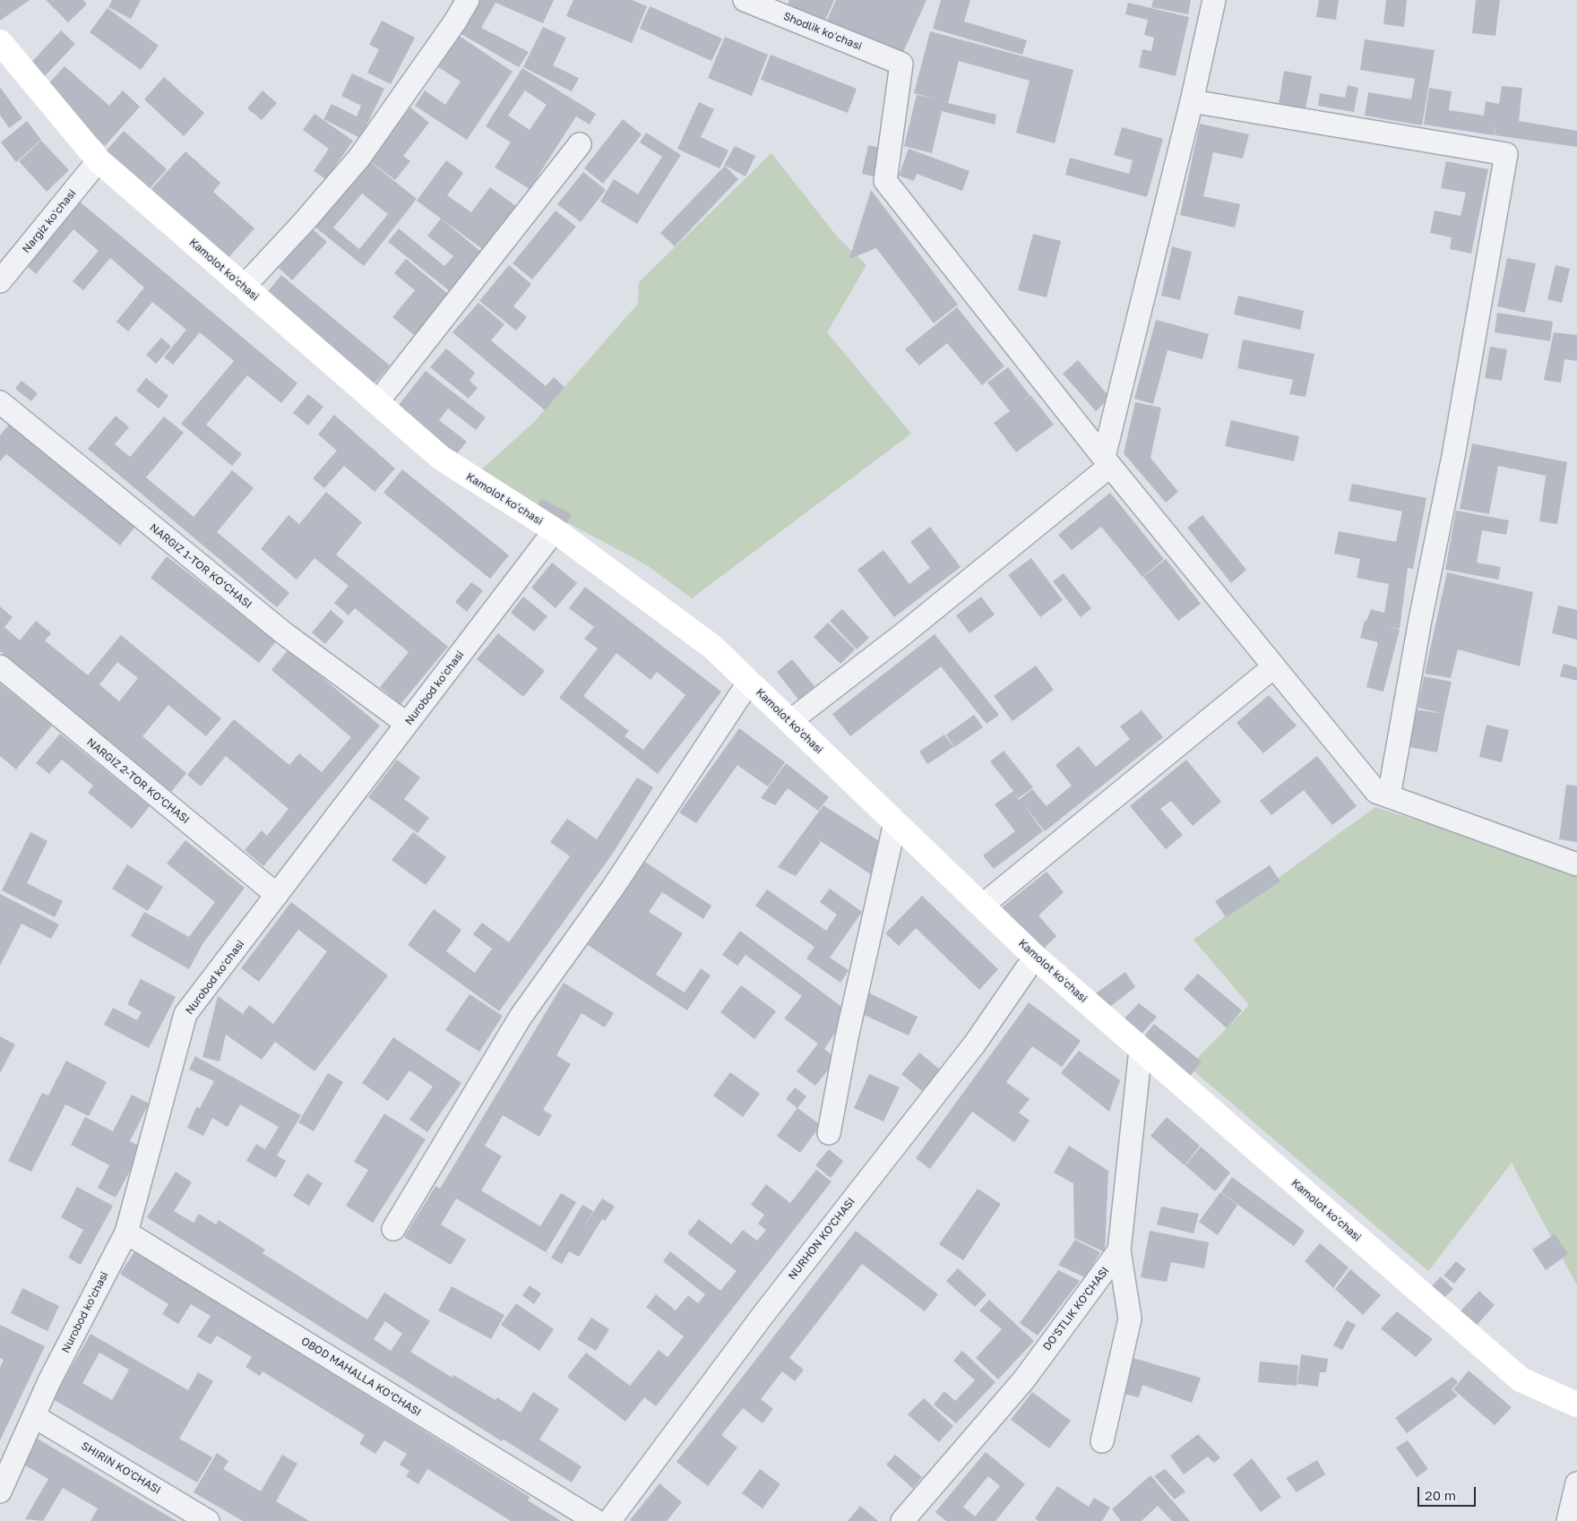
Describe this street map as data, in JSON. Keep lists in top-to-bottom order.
{
  "streets": {
    "street": [
      "Shodlik koʻchasi",
      "Nargiz koʻchasi",
      "Kamolot koʻchasi",
      "NARGIZ 1-TOR KO‘CHASI",
      "Nurobod koʻchasi",
      "NARGIZ 2-TOR KO‘CHASI",
      "NURHON KO'CHASI",
      "DO'STLIK KO'CHASI",
      "OBOD MAHALLA KO‘CHASI",
      "SHIRIN KO'CHASI"
    ]
  },
  "crossings": [
    ["Nargiz koʻchasi", "Kamolot koʻchasi"],
    ["Kamolot koʻchasi", "Nurobod koʻchasi"],
    ["Kamolot koʻchasi", "NURHON KO'CHASI"],
    ["NARGIZ 1-TOR KO‘CHASI", "Nurobod koʻchasi"],
    ["Nurobod koʻchasi", "NARGIZ 2-TOR KO‘CHASI"],
    ["Nurobod koʻchasi", "OBOD MAHALLA KO‘CHASI"],
    ["Nurobod koʻchasi", "SHIRIN KO'CHASI"]
  ],
  "scale_bar": "20 m"
}
